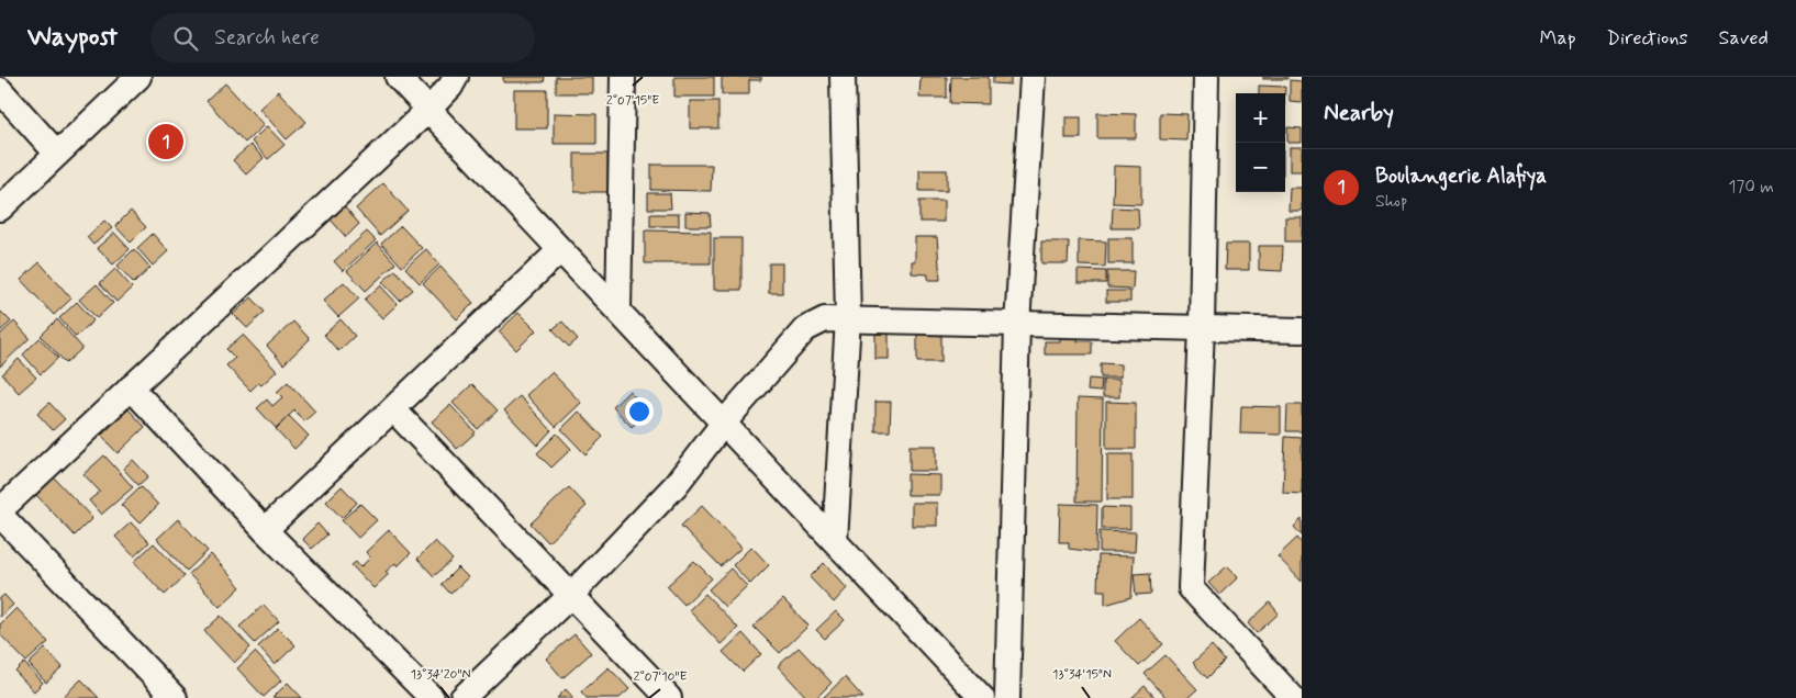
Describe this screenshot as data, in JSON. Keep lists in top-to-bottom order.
{
  "page": {
    "header": "Waypost",
    "search": "Search here",
    "nav": ["Map", "Directions", "Saved"],
    "heading": "Nearby",
    "map_buttons": ["+", "−"],
    "pins": "1",
    "list": [
      {
        "mark": "1",
        "name": "Boulangerie Alafiya",
        "note": "Shop",
        "value": "170 m"
      }
    ]
  },
  "coordinates": [
    "2°07'15\"E",
    "13°34'20\"N",
    "13°34'15\"N",
    "2°07'10\"E"
  ]
}
